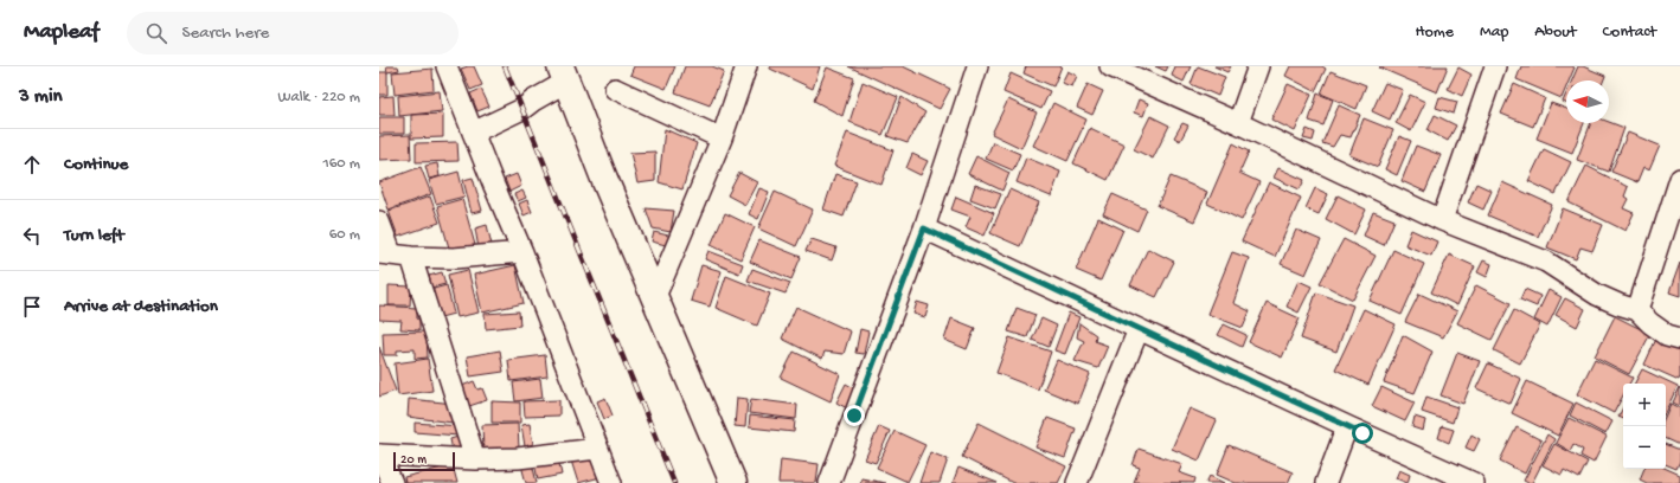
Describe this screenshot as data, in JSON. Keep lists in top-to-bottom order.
{
  "scale_bar": "20 m",
  "north": "left",
  "page": {
    "header": "Mapleaf",
    "search": "Search here",
    "nav": [
      "Home",
      "Map",
      "About",
      "Contact"
    ],
    "heading": ["3 min", "Walk · 220 m"],
    "list": [
      ["Continue", "160 m"],
      ["Turn left", "60 m"],
      "Arrive at destination"
    ],
    "map_buttons": ["+", "−"],
    "scale": "20 m"
  }
}
